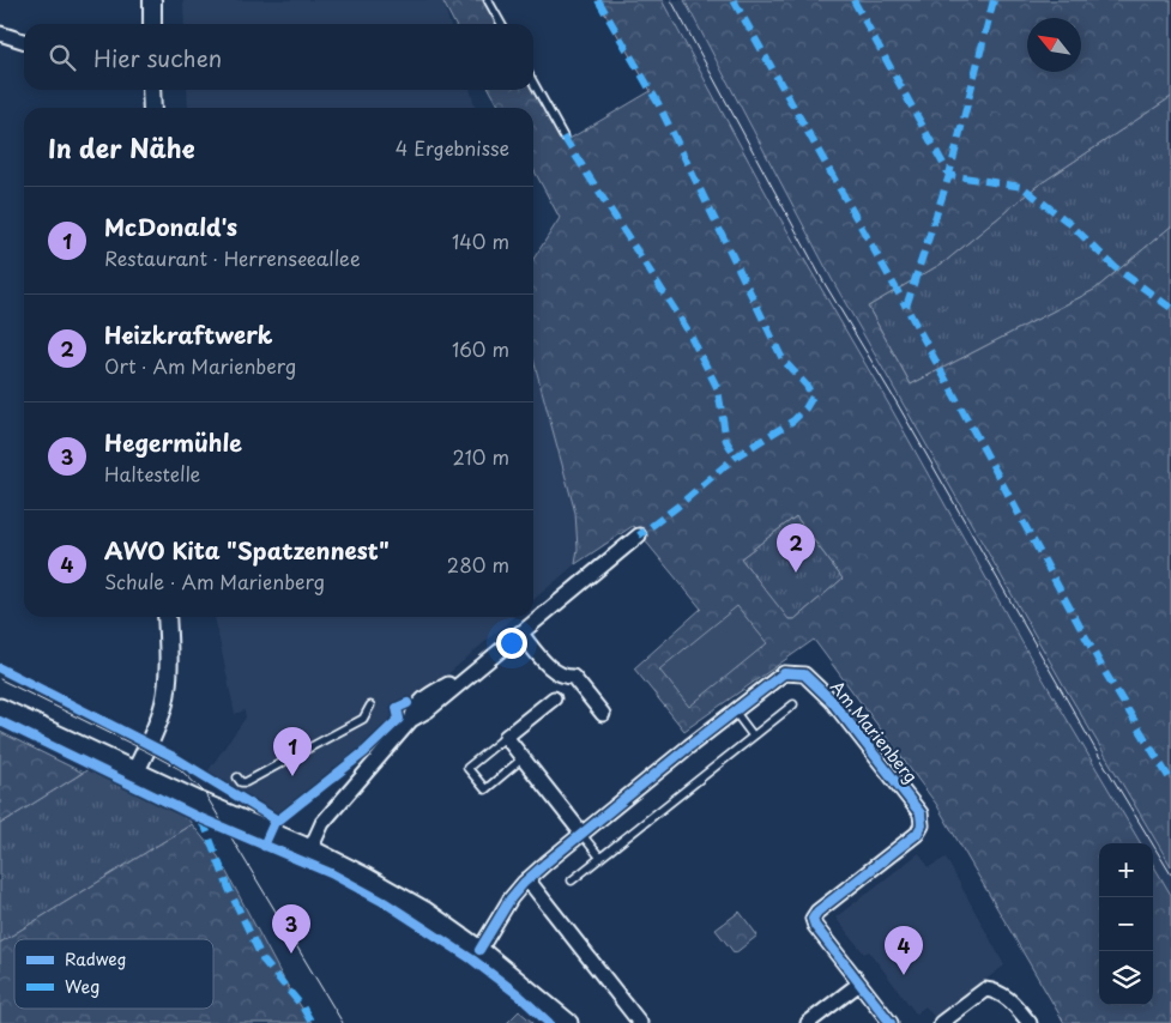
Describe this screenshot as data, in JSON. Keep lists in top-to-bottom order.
{
  "streets": {
    "street": ["Am Marienberg"]
  },
  "legend": ["Radweg", "Weg"],
  "north": "top left",
  "page": {
    "search": "Hier suchen",
    "heading": ["In der Nähe", "4 Ergebnisse"],
    "list": [
      {
        "mark": "1",
        "name": "McDonald's",
        "note": "Restaurant · Herrenseeallee",
        "value": "140 m"
      },
      {
        "mark": "2",
        "name": "Heizkraftwerk",
        "note": "Ort · Am Marienberg",
        "value": "160 m"
      },
      {
        "mark": "3",
        "name": "Hegermühle",
        "note": "Haltestelle",
        "value": "210 m"
      },
      {
        "mark": "4",
        "name": "AWO Kita \"Spatzennest\"",
        "note": "Schule · Am Marienberg",
        "value": "280 m"
      }
    ],
    "pins": [
      "2",
      "1",
      "3",
      "4"
    ],
    "map_buttons": ["+", "−"]
  }
}
